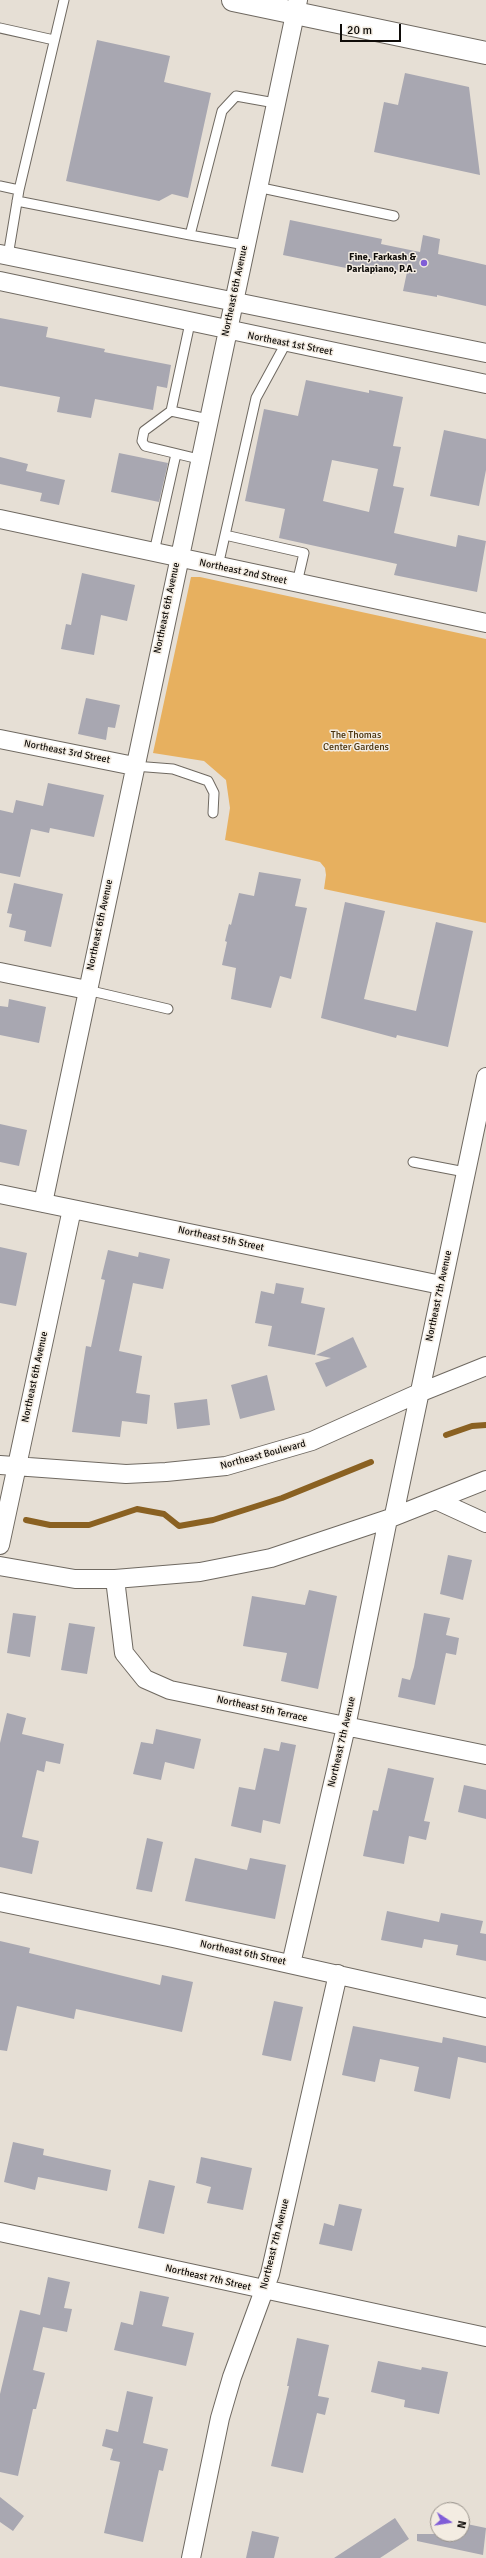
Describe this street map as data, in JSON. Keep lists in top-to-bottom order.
{
  "streets": {
    "street": [
      "Northeast 6th Avenue",
      "Northeast 1st Street",
      "Northeast 2nd Street",
      "Northeast 3rd Street",
      "Northeast 5th Street",
      "Northeast 7th Avenue",
      "Northeast Boulevard",
      "Northeast 5th Terrace",
      "Northeast 6th Street",
      "Northeast 7th Street"
    ]
  },
  "crossings": [
    ["Northeast 6th Avenue", "Northeast 1st Street"],
    ["Northeast 6th Avenue", "Northeast 2nd Street"],
    ["Northeast 6th Avenue", "Northeast 3rd Street"],
    ["Northeast 6th Avenue", "Northeast 5th Street"],
    ["Northeast 6th Avenue", "Northeast Boulevard"],
    ["Northeast 5th Street", "Northeast 7th Avenue"],
    ["Northeast 7th Avenue", "Northeast Boulevard"],
    ["Northeast 7th Avenue", "Northeast 5th Terrace"],
    ["Northeast 7th Avenue", "Northeast 6th Street"],
    ["Northeast 7th Avenue", "Northeast 7th Street"]
  ],
  "parks": ["The Thomas Center Gardens"],
  "places": ["Fine, Farkash & Parlapiano, P.A."],
  "scale_bar": "20 m",
  "north": "right"
}
